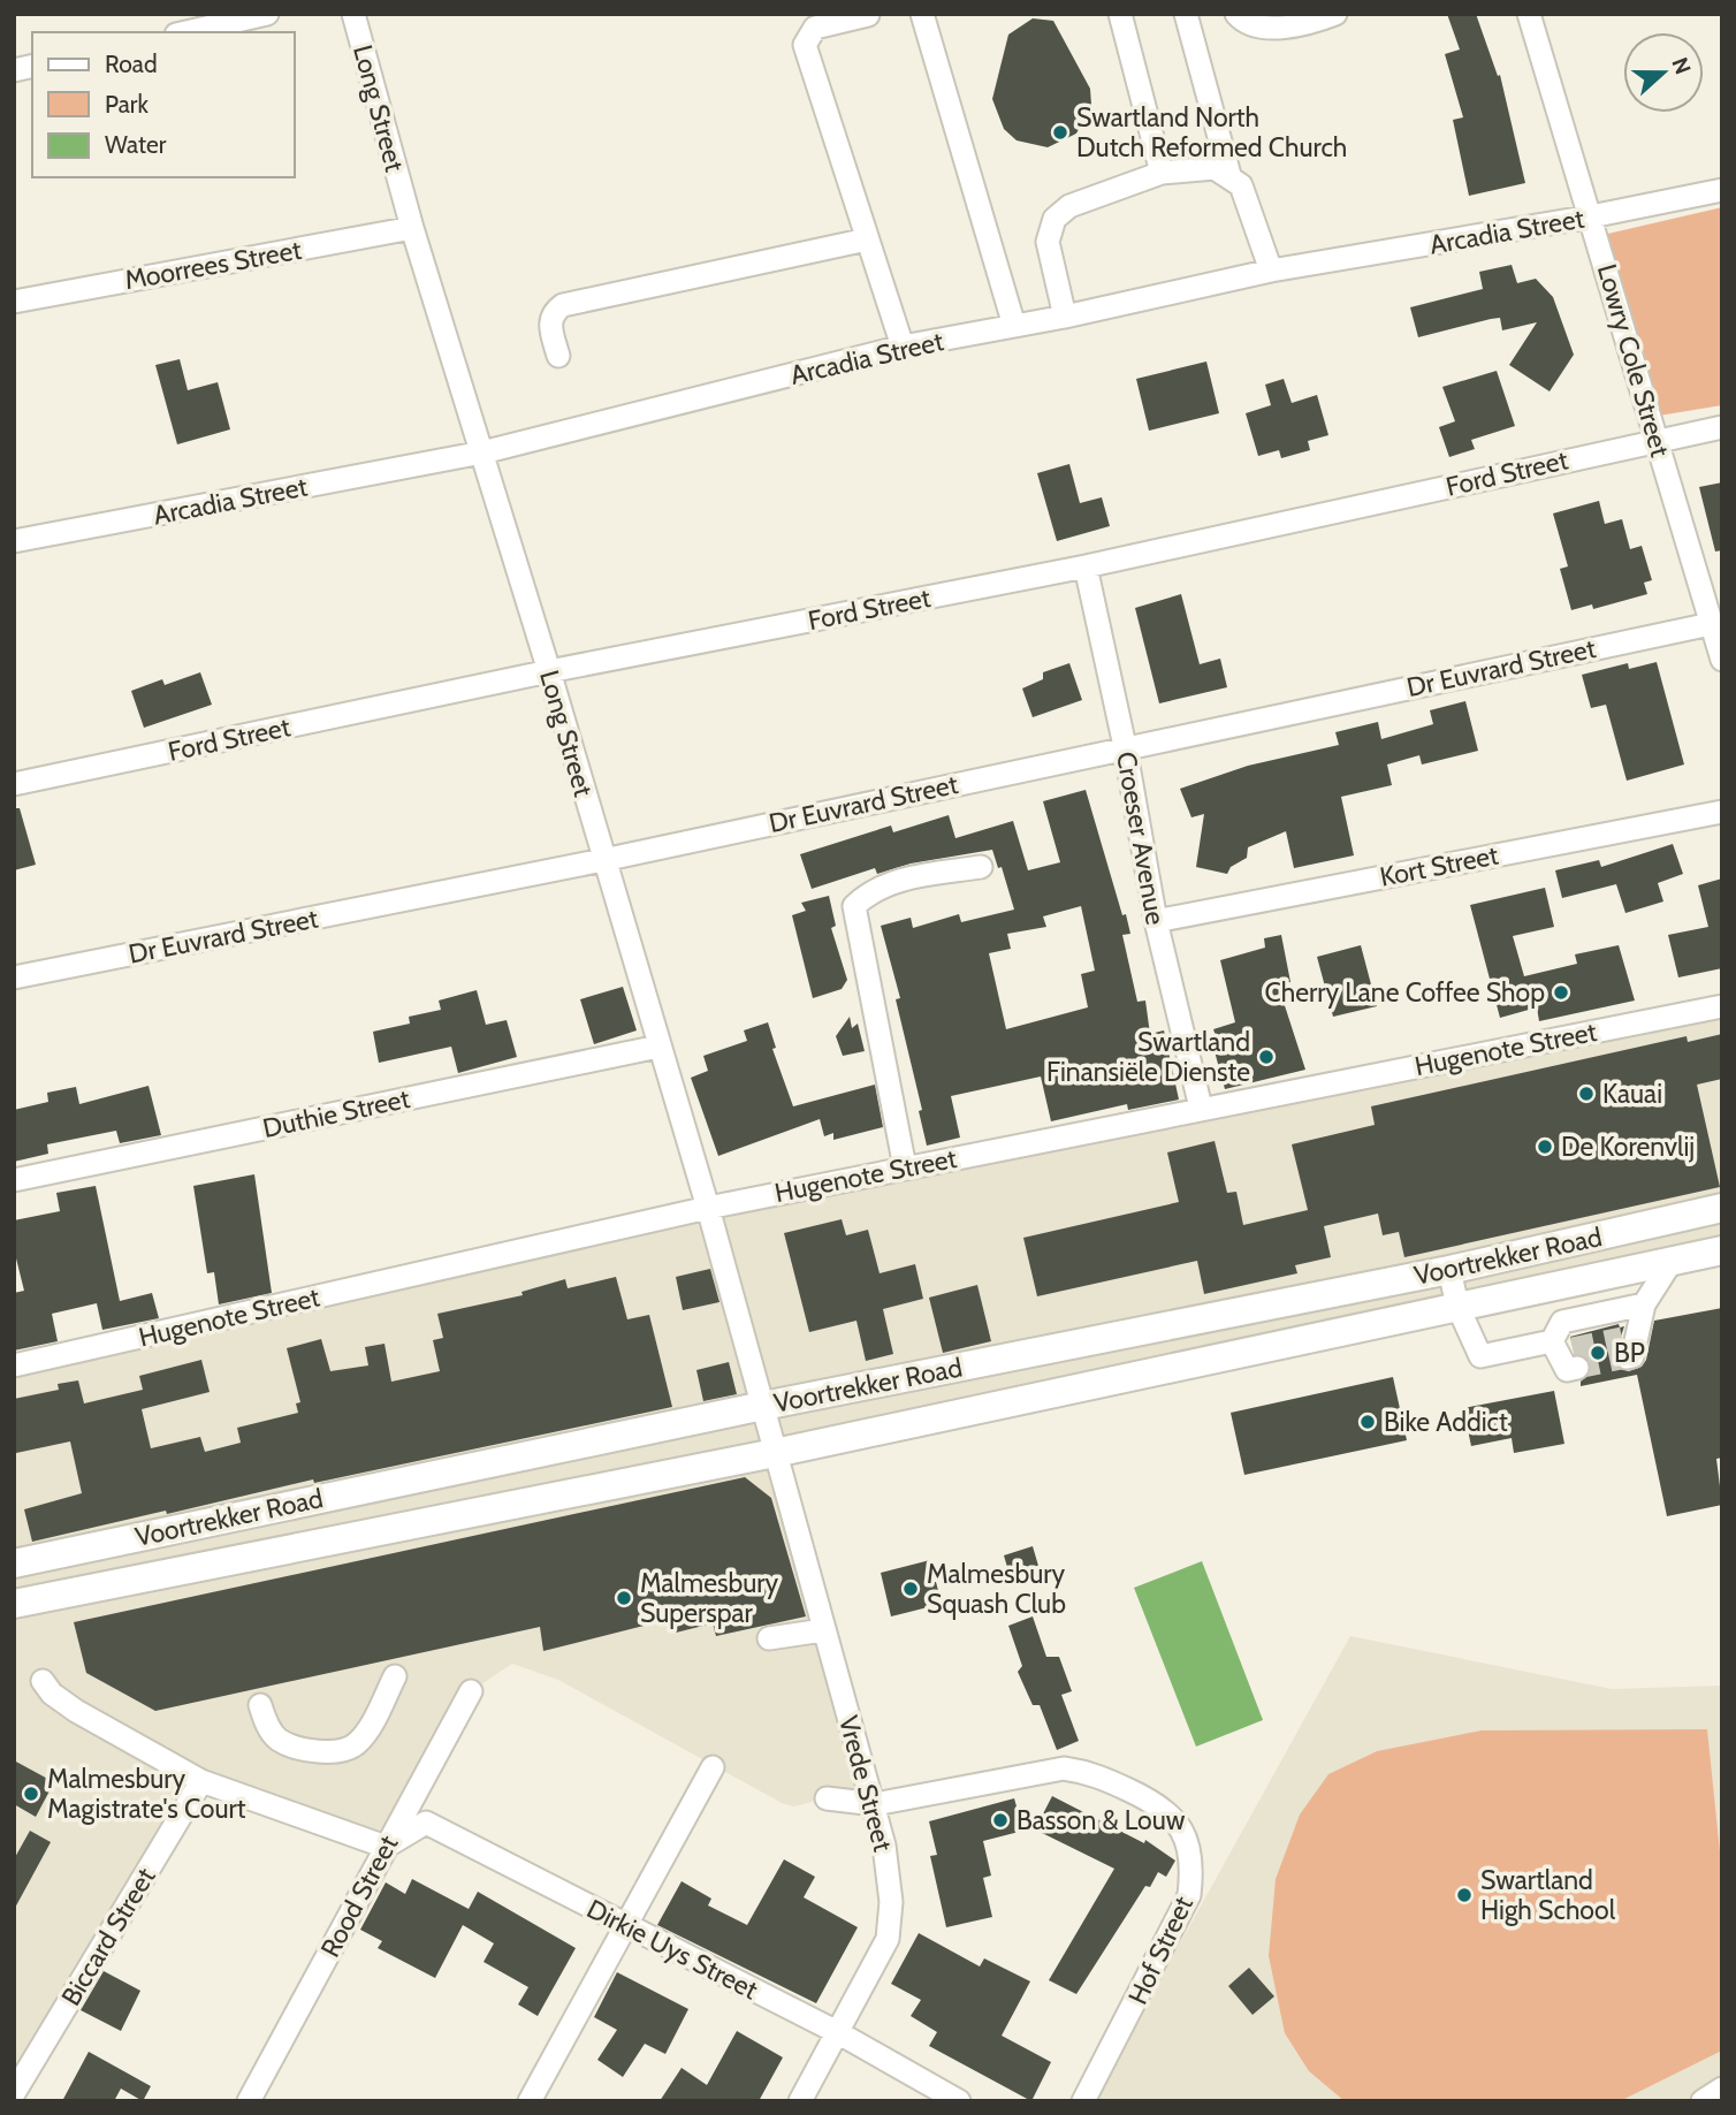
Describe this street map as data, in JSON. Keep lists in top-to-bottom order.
{
  "streets": {
    "main road": ["Voortrekker Road"],
    "street": [
      "Long Street",
      "Arcadia Street",
      "Moorrees Street",
      "Lowry Cole Street",
      "Ford Street",
      "Dr Euvrard Street",
      "Croeser Avenue",
      "Kort Street",
      "Hugenote Street",
      "Duthie Street",
      "Vrede Street",
      "Rood Street",
      "Biccard Street",
      "Dirkie Uys Street",
      "Hof Street"
    ]
  },
  "crossings": [
    ["Long Street", "Arcadia Street"],
    ["Long Street", "Moorrees Street"],
    ["Long Street", "Ford Street"],
    ["Long Street", "Dr Euvrard Street"],
    ["Long Street", "Hugenote Street"],
    ["Long Street", "Duthie Street"],
    ["Long Street", "Voortrekker Road"],
    ["Long Street", "Vrede Street"],
    ["Arcadia Street", "Lowry Cole Street"],
    ["Lowry Cole Street", "Ford Street"],
    ["Lowry Cole Street", "Dr Euvrard Street"],
    ["Ford Street", "Croeser Avenue"],
    ["Dr Euvrard Street", "Croeser Avenue"],
    ["Croeser Avenue", "Kort Street"],
    ["Croeser Avenue", "Hugenote Street"],
    ["Voortrekker Road", "Vrede Street"],
    ["Vrede Street", "Dirkie Uys Street"],
    ["Vrede Street", "Hof Street"],
    ["Rood Street", "Dirkie Uys Street"]
  ],
  "places": [
    "Swartland North Dutch Reformed Church",
    "Cherry Lane Coffee Shop",
    "Swartland Finansiële Dienste",
    "Kauai",
    "De Korenvlij",
    "BP",
    "Bike Addict",
    "Malmesbury Squash Club",
    "Malmesbury Superspar",
    "Malmesbury Magistrate's Court",
    "Basson & Louw",
    "Swartland High School"
  ],
  "legend": ["Road", "Park", "Water"],
  "north": "right"
}
